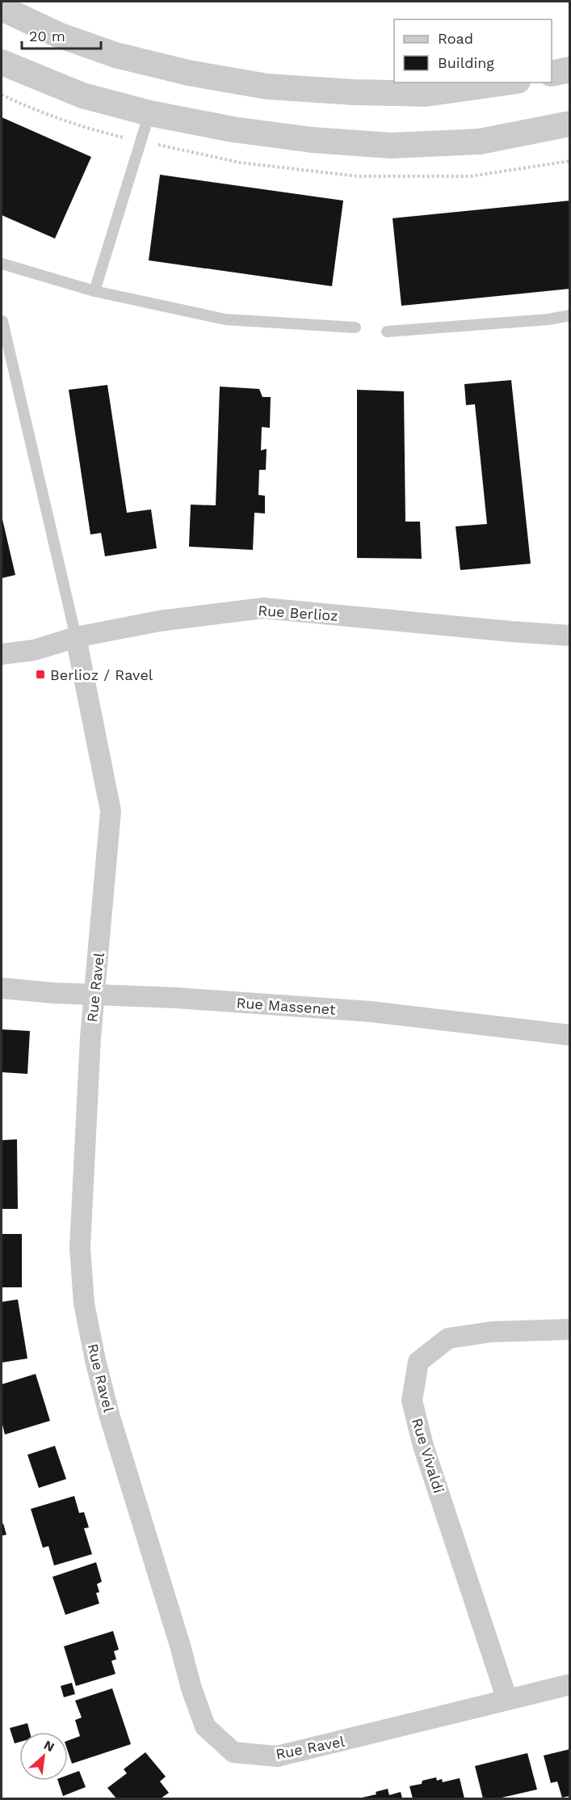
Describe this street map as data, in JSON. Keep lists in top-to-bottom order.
{
  "streets": {
    "street": [
      "Rue Berlioz",
      "Rue Ravel",
      "Rue Massenet",
      "Rue Vivaldi"
    ]
  },
  "crossings": [
    ["Rue Berlioz", "Rue Ravel"],
    ["Rue Ravel", "Rue Massenet"],
    ["Rue Ravel", "Rue Vivaldi"]
  ],
  "places": {
    "transit": ["Berlioz / Ravel"]
  },
  "legend": ["Road", "Building"],
  "scale_bar": "20 m",
  "north": "top right"
}
